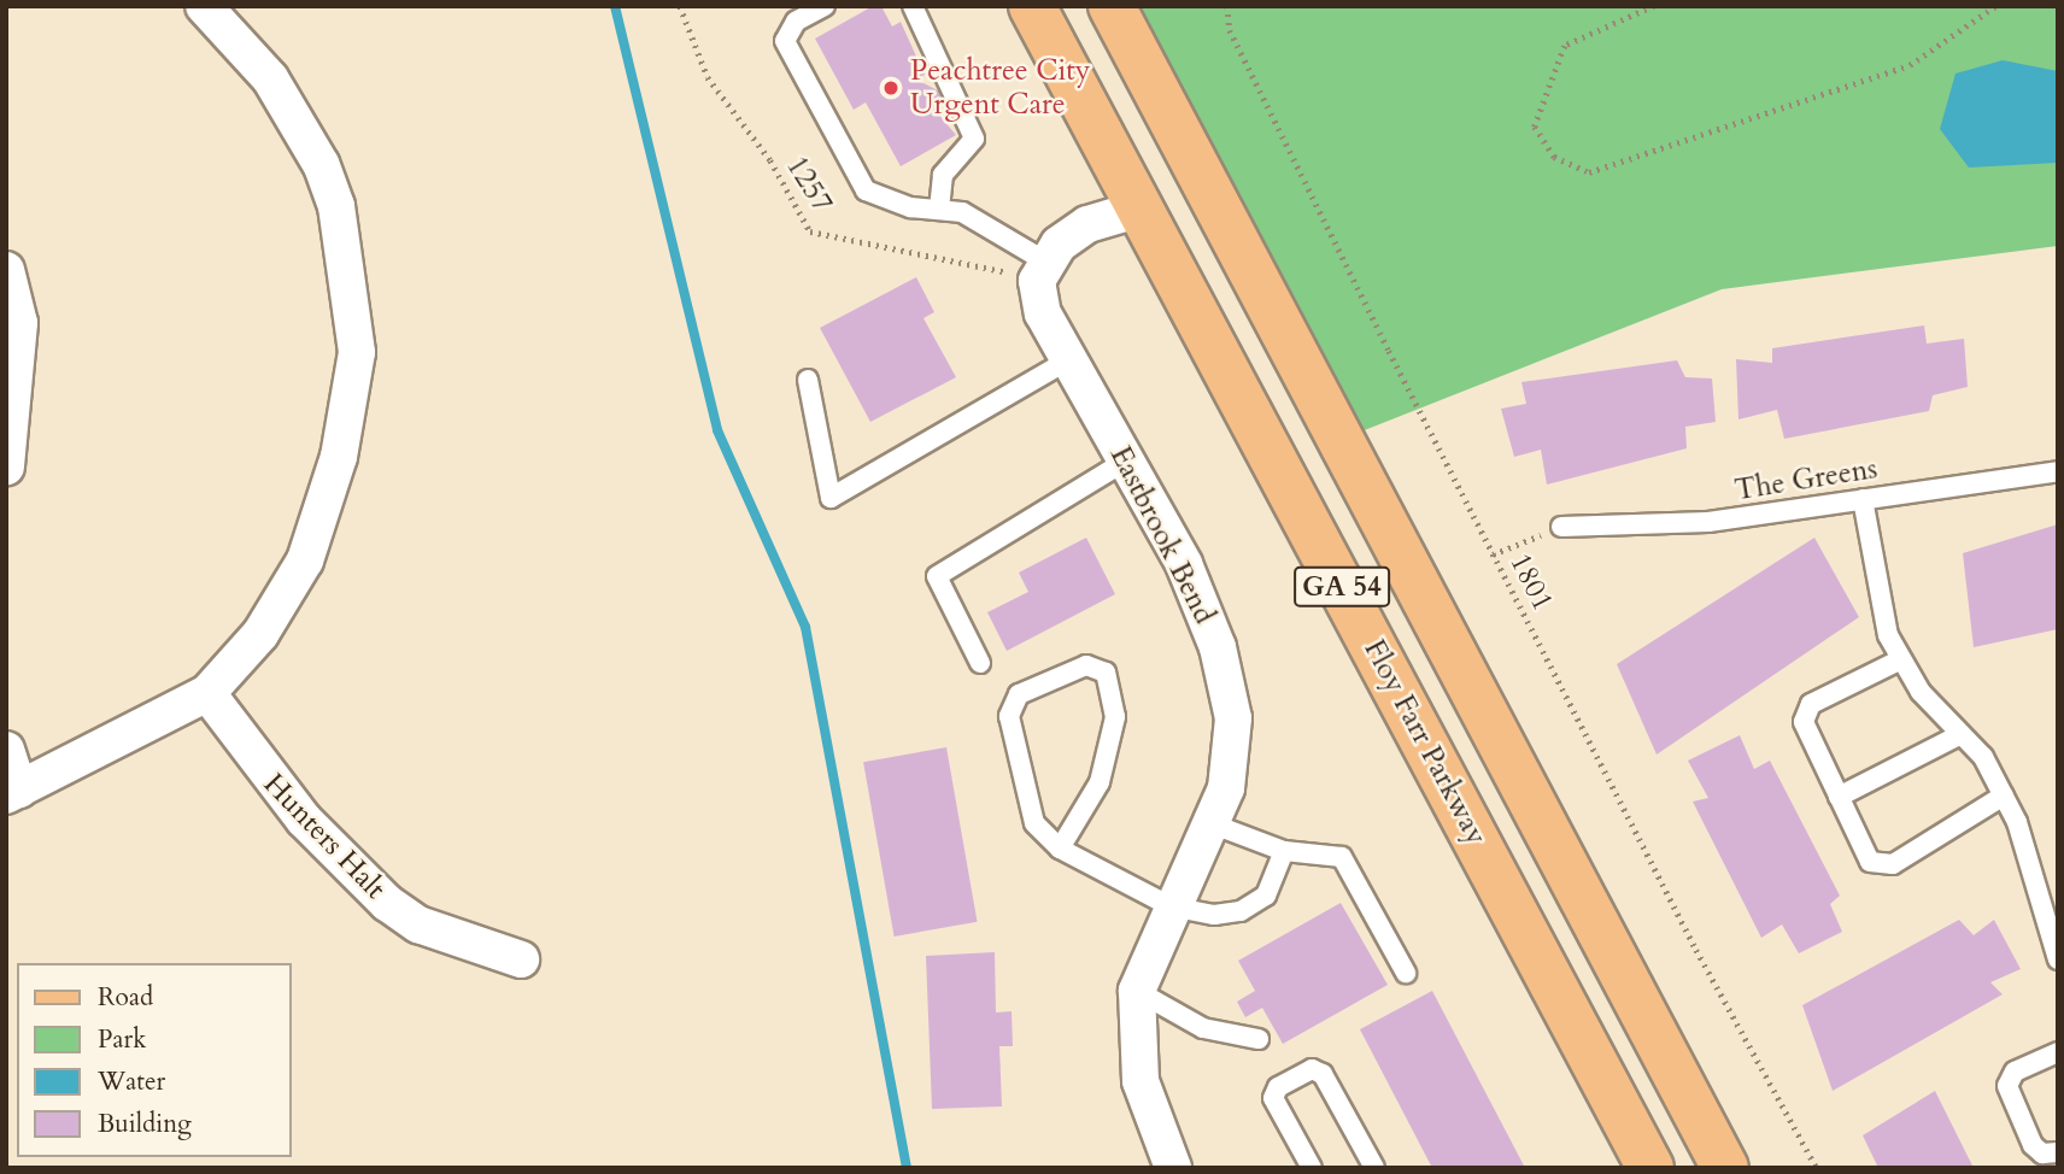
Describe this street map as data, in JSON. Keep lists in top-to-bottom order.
{
  "streets": {
    "main road": ["GA 54", "Floy Farr Parkway"],
    "street": ["Eastbrook Bend", "Hunters Halt"],
    "lane": ["The Greens"],
    "path": ["1257", "1801"]
  },
  "crossings": [
    ["1257", "Eastbrook Bend"]
  ],
  "places": ["Peachtree City Urgent Care"],
  "legend": [
    "Road",
    "Park",
    "Water",
    "Building"
  ]
}
